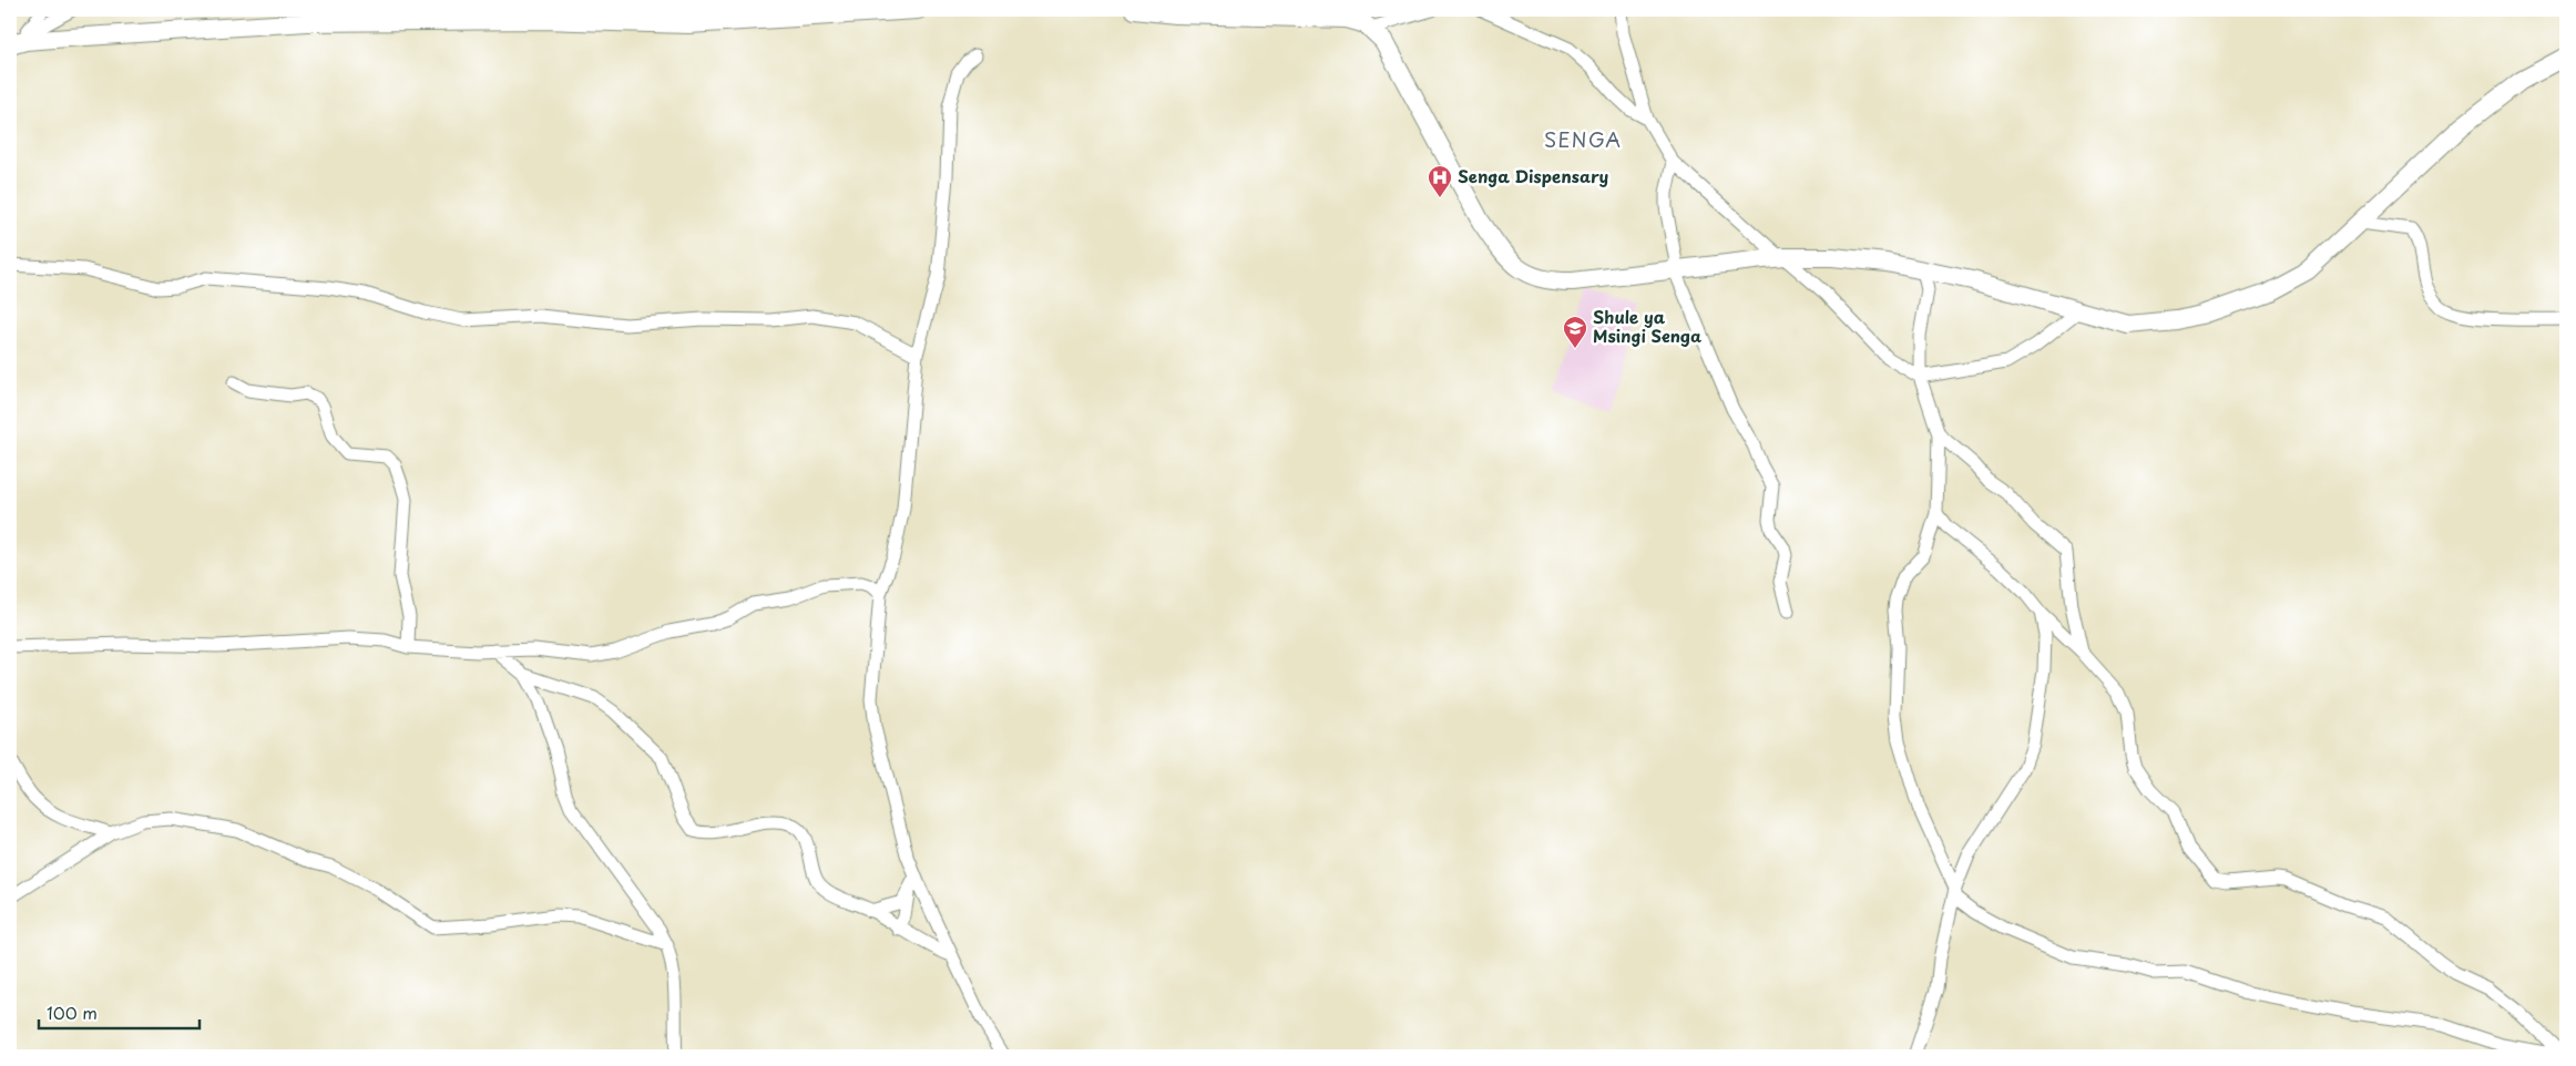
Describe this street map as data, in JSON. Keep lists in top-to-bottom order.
{
  "districts": ["SENGA"],
  "places": {
    "hospital": ["Senga Dispensary"],
    "school or university": ["Shule ya Msingi Senga"]
  },
  "scale_bar": "100 m"
}
